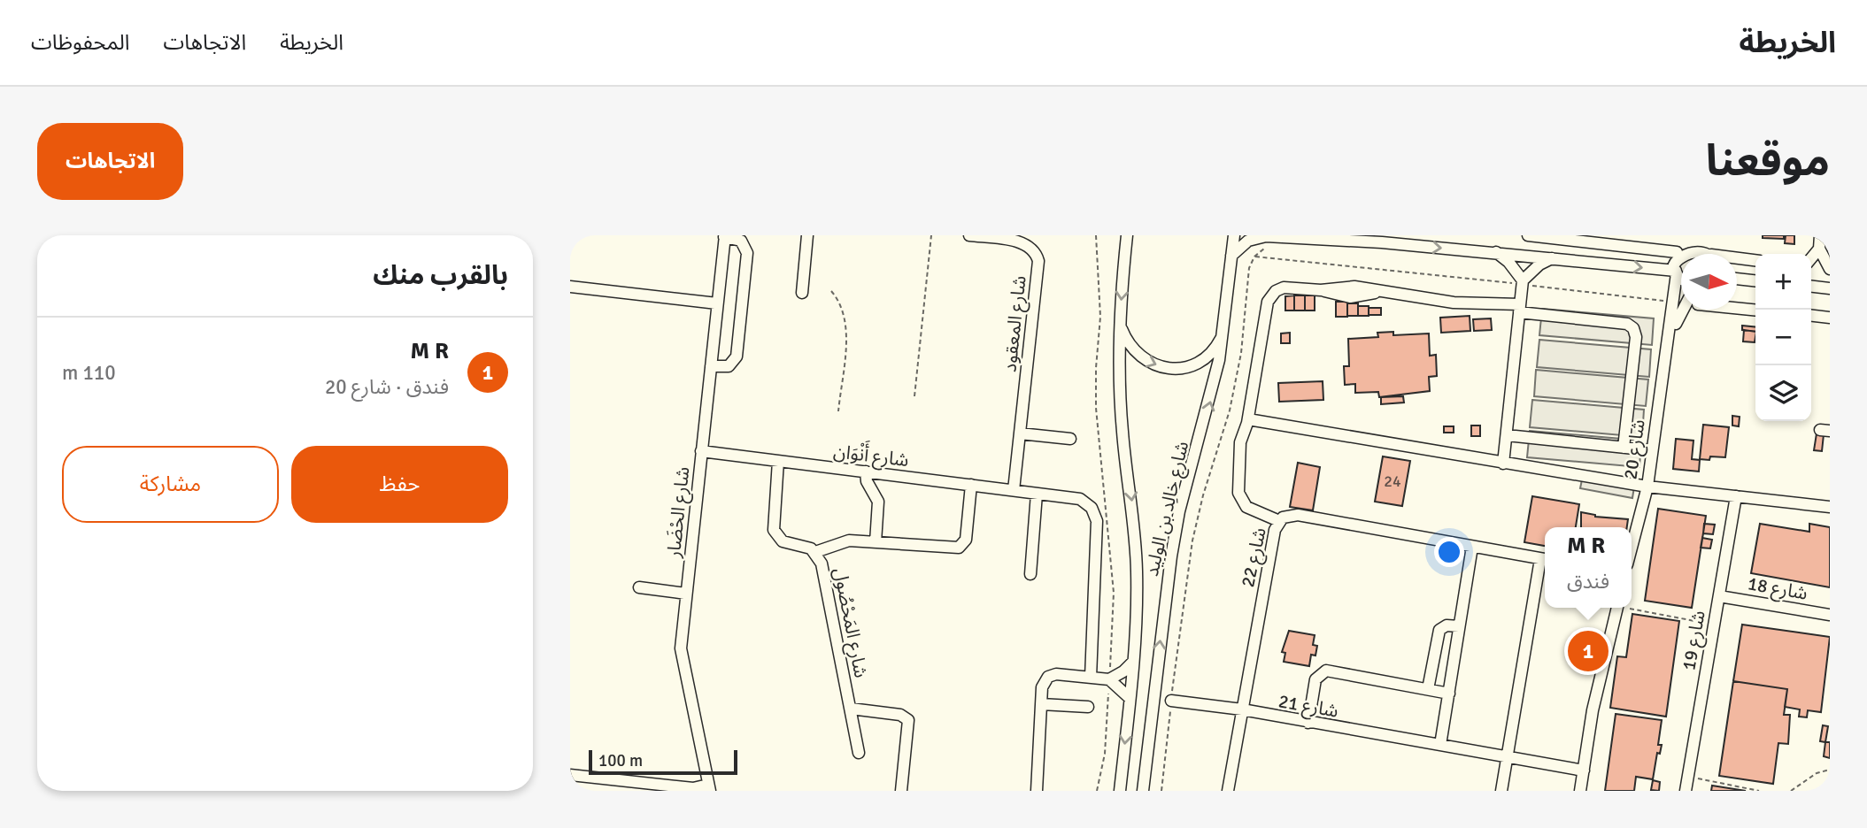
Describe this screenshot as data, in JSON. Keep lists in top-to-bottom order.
{
  "streets": {
    "street": [
      "شارع المعقود",
      "شارع 20",
      "شارع أَنْوَان",
      "شارع خالِد بن الوليد",
      "شارع الحْضَار",
      "شارع 22",
      "شارع 18",
      "شارع المَحْصُول",
      "شارع 19",
      "شارع 21"
    ]
  },
  "crossings": [
    ["شارع المعقود", "شارع أَنْوَان"],
    ["شارع أَنْوَان", "شارع الحْضَار"],
    ["شارع أَنْوَان", "شارع المَحْصُول"],
    ["شارع 22", "شارع 21"],
    ["شارع 18", "شارع 19"]
  ],
  "house_numbers": ["24"],
  "scale_bar": "100 m",
  "north": "right",
  "page": {
    "header": "الخريطة",
    "nav": ["الخريطة", "الاتجاهات", "المحفوظات"],
    "title": "موقعنا",
    "buttons": [
      "الاتجاهات",
      ["حفظ", "مشاركة"]
    ],
    "heading": "بالقرب منك",
    "map_buttons": ["+", "−"],
    "list": [
      {
        "mark": "1",
        "name": "M R",
        "note": "فندق · شارع 20",
        "value": "110 m"
      }
    ],
    "popup": ["M R", "فندق"],
    "pins": "1",
    "scale": "100 m"
  }
}
